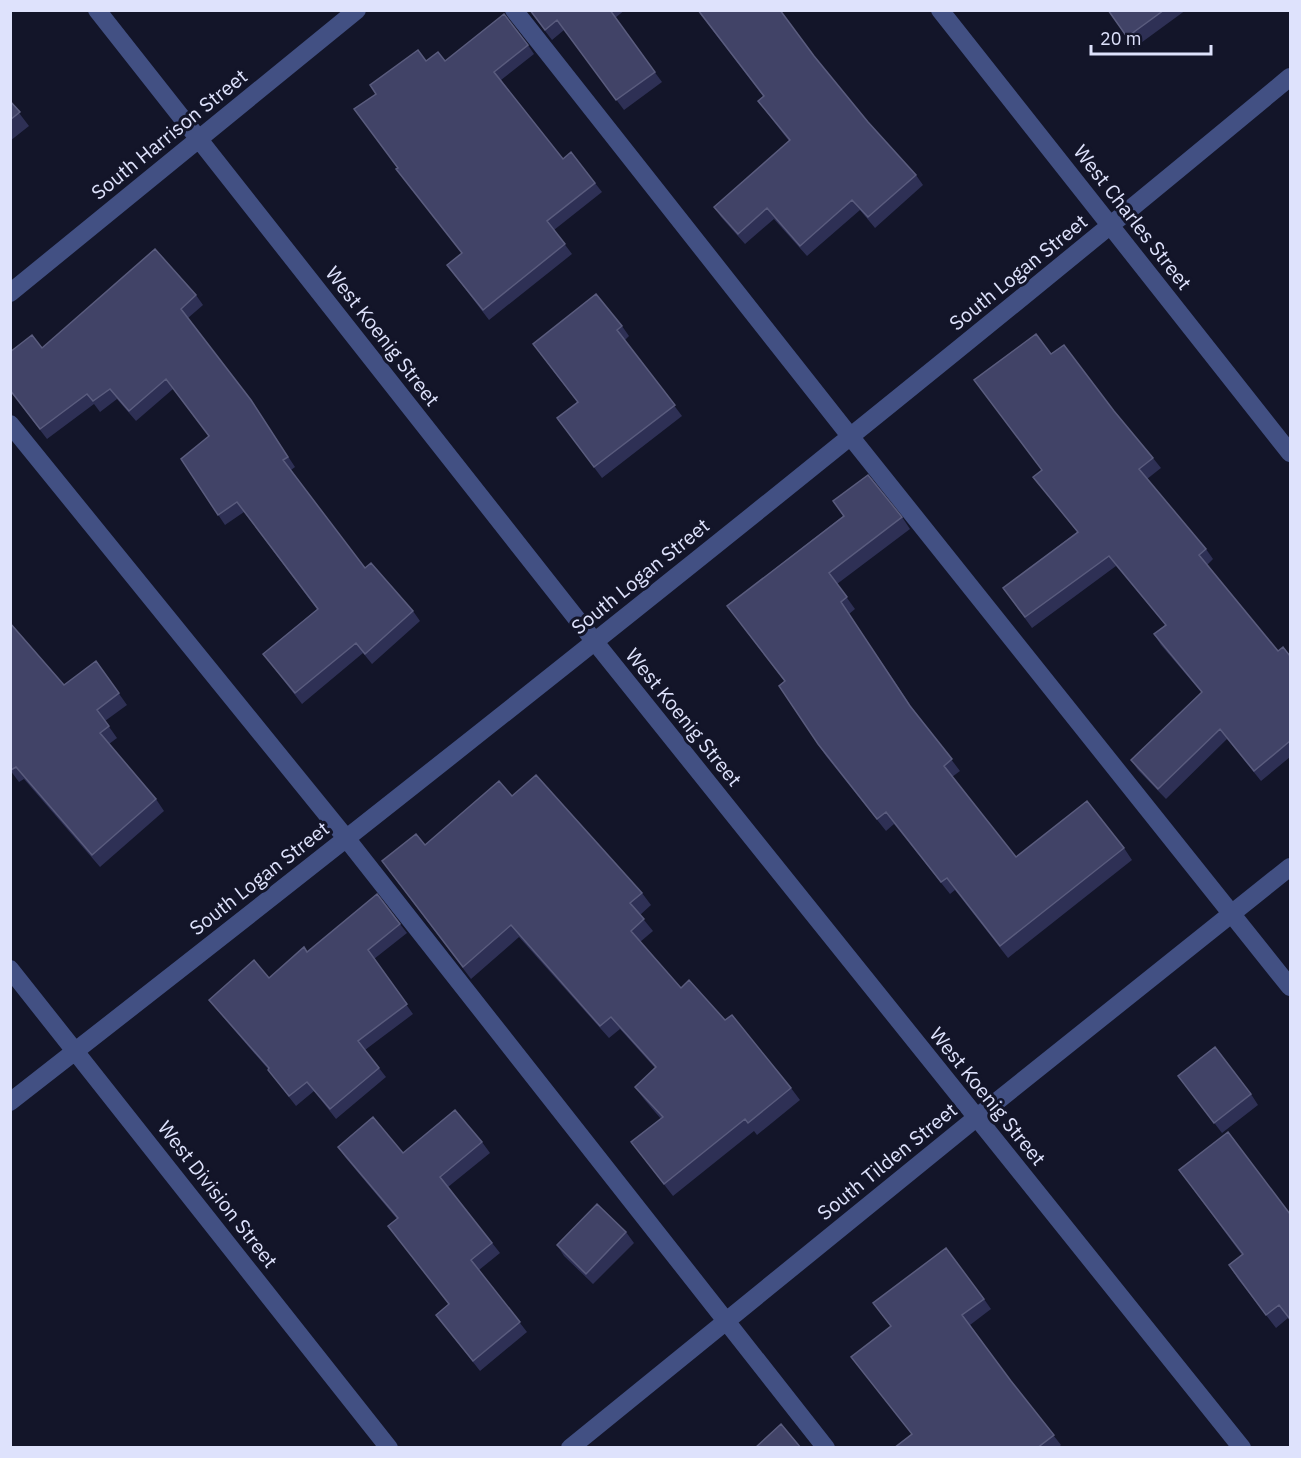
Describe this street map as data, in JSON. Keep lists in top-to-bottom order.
{
  "streets": {
    "street": [
      "South Harrison Street",
      "West Charles Street",
      "South Logan Street",
      "West Koenig Street",
      "South Tilden Street",
      "West Division Street"
    ]
  },
  "crossings": [
    ["South Harrison Street", "West Koenig Street"],
    ["West Charles Street", "South Logan Street"],
    ["South Logan Street", "West Koenig Street"],
    ["South Logan Street", "West Division Street"],
    ["West Koenig Street", "South Tilden Street"]
  ],
  "scale_bar": "20 m"
}
